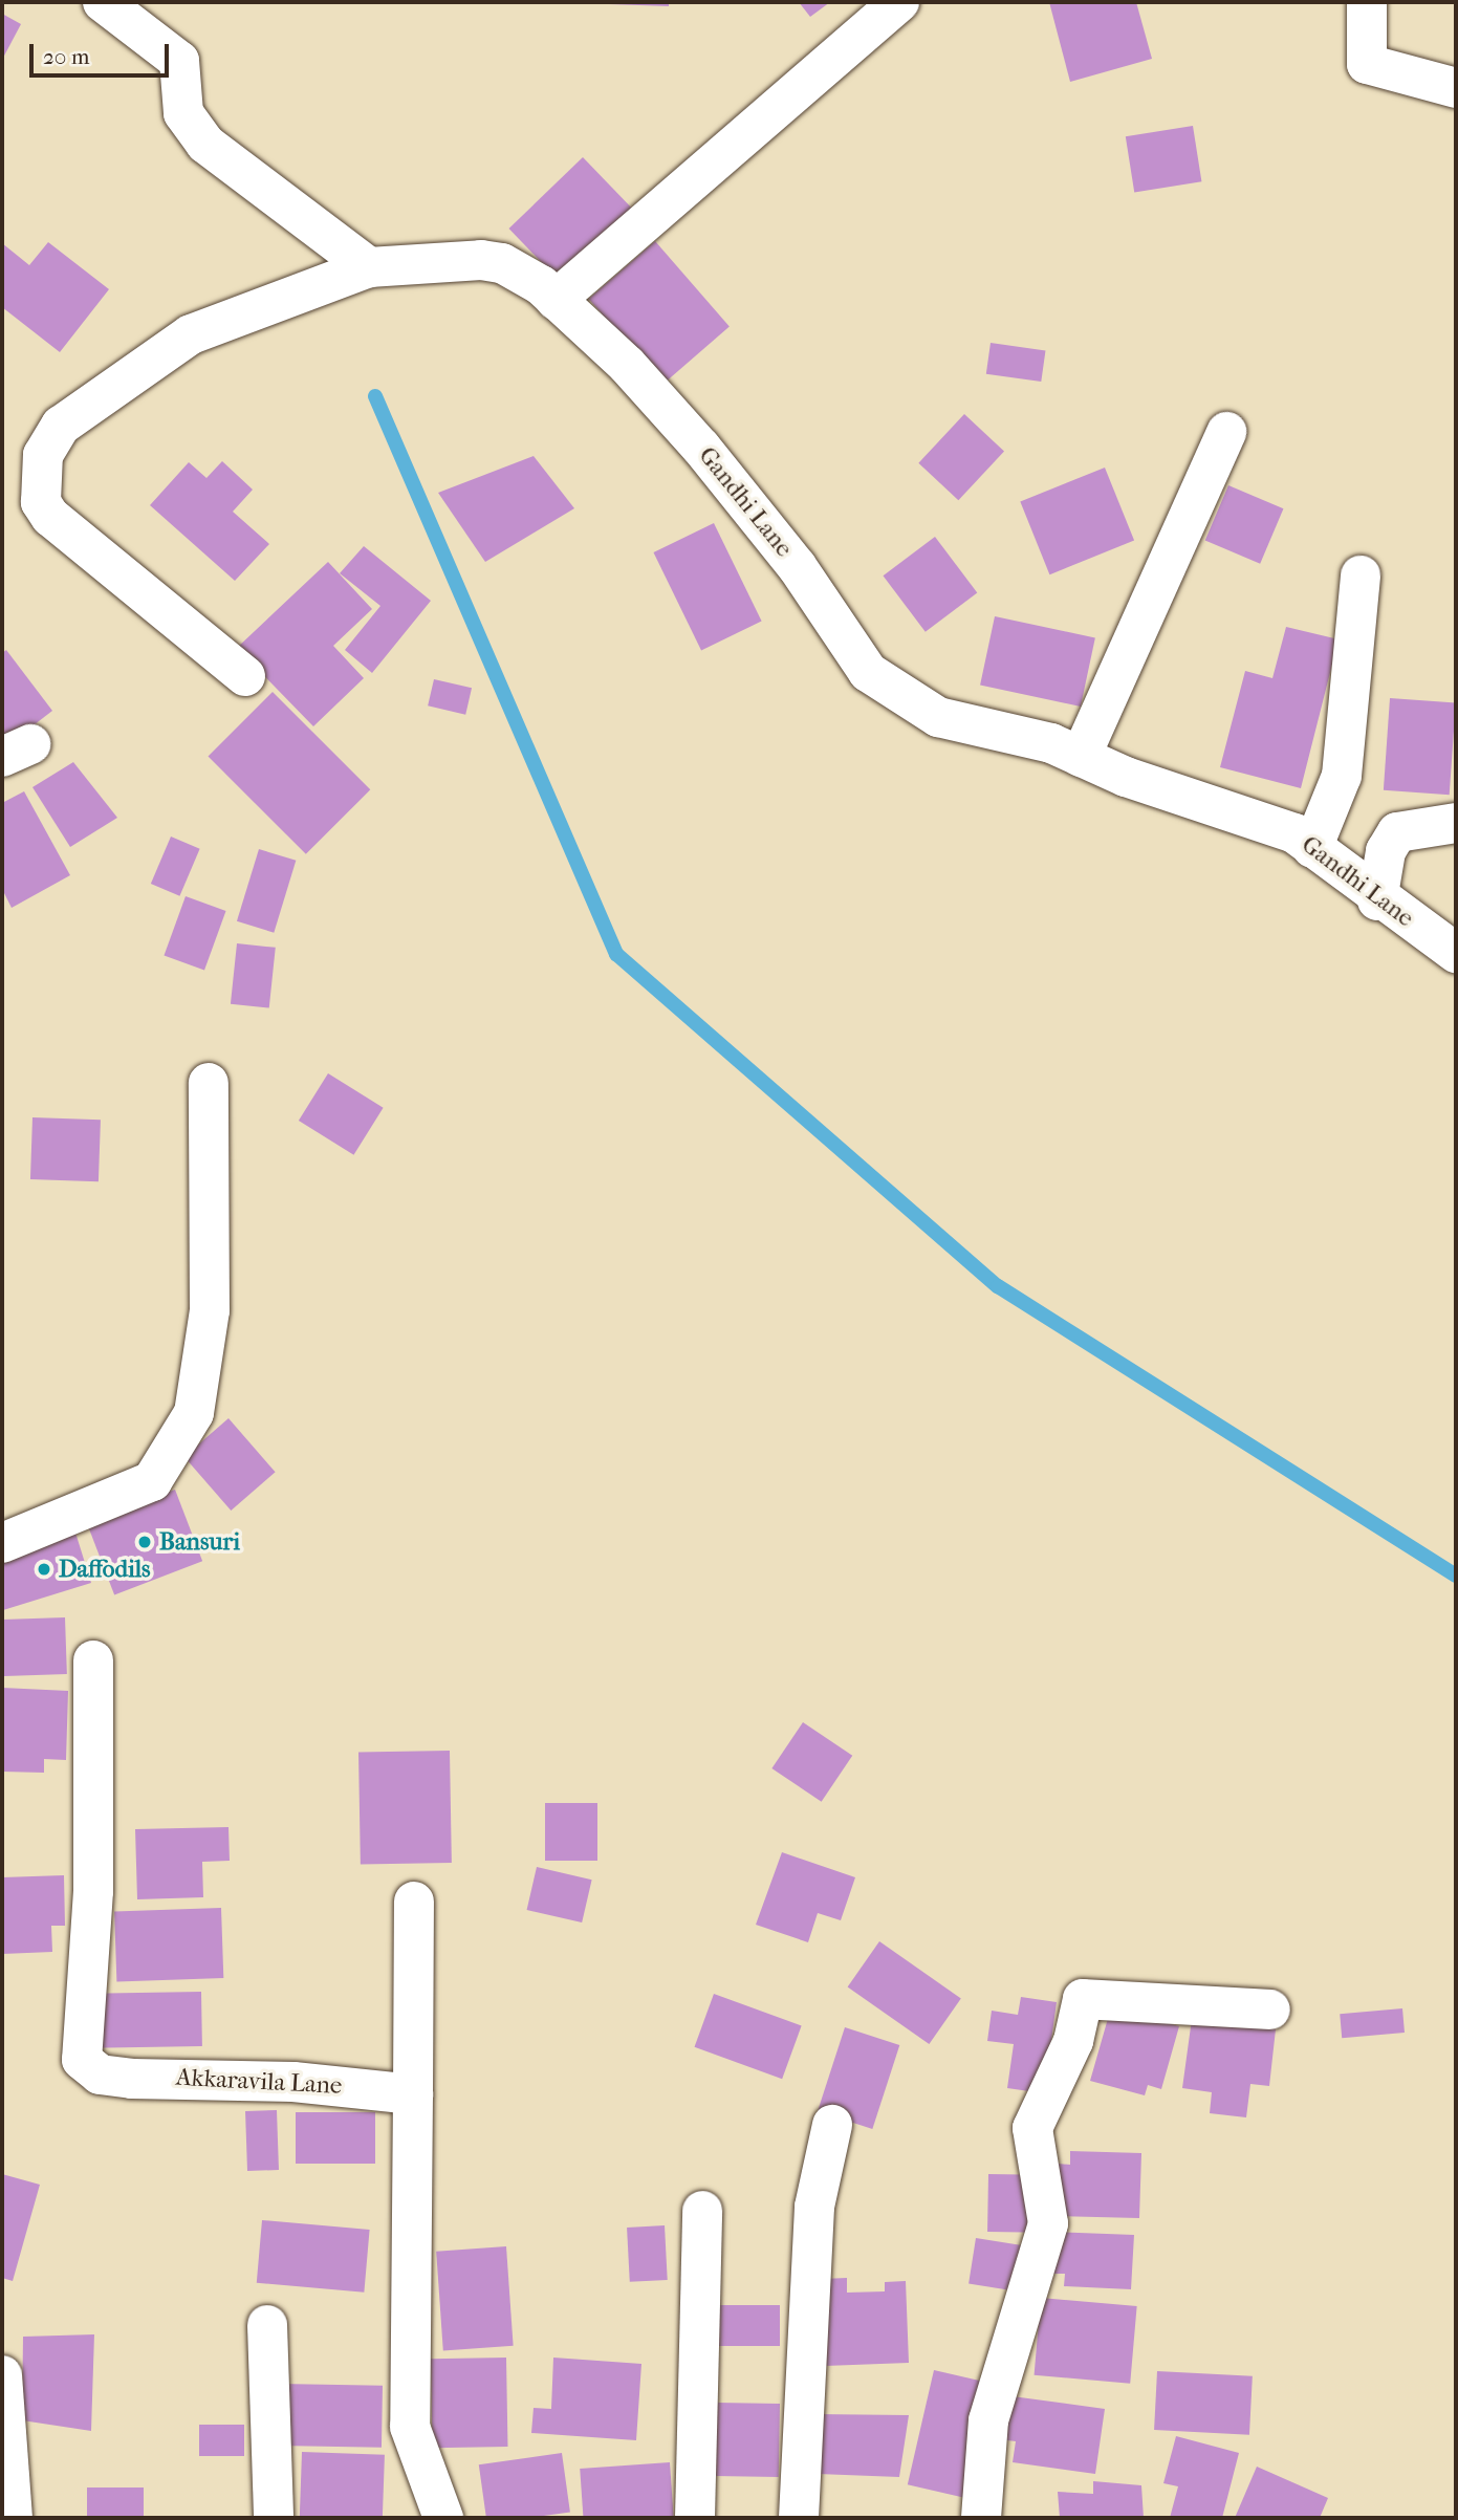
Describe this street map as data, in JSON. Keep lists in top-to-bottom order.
{
  "streets": {
    "street": ["Gandhi Lane", "Akkaravila Lane"]
  },
  "places": ["Bansuri", "Daffodils"],
  "scale_bar": "20 m"
}
